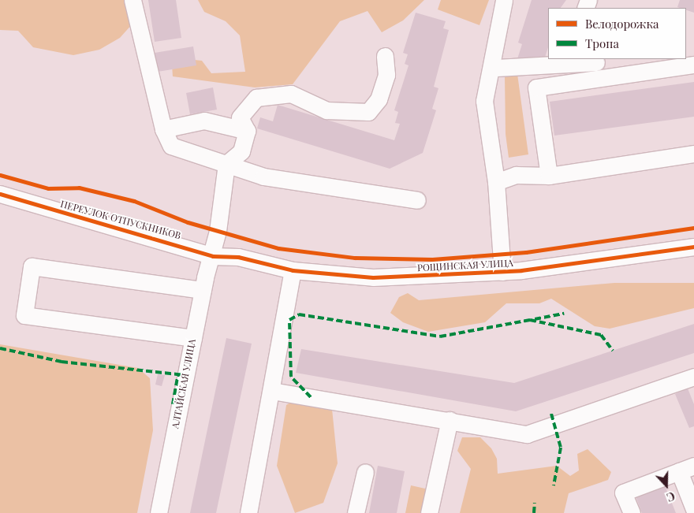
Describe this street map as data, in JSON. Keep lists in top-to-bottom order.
{
  "streets": {
    "street": ["ПЕРЕУЛОК ОТПУСКНИКОВ", "РОЩИНСКАЯ УЛИЦА", "АЛТАЙСКАЯ УЛИЦА"]
  },
  "crossings": [
    ["ПЕРЕУЛОК ОТПУСКНИКОВ", "РОЩИНСКАЯ УЛИЦА"],
    ["ПЕРЕУЛОК ОТПУСКНИКОВ", "АЛТАЙСКАЯ УЛИЦА"]
  ],
  "legend": ["Велодорожка", "Тропа"],
  "north": "bottom"
}
